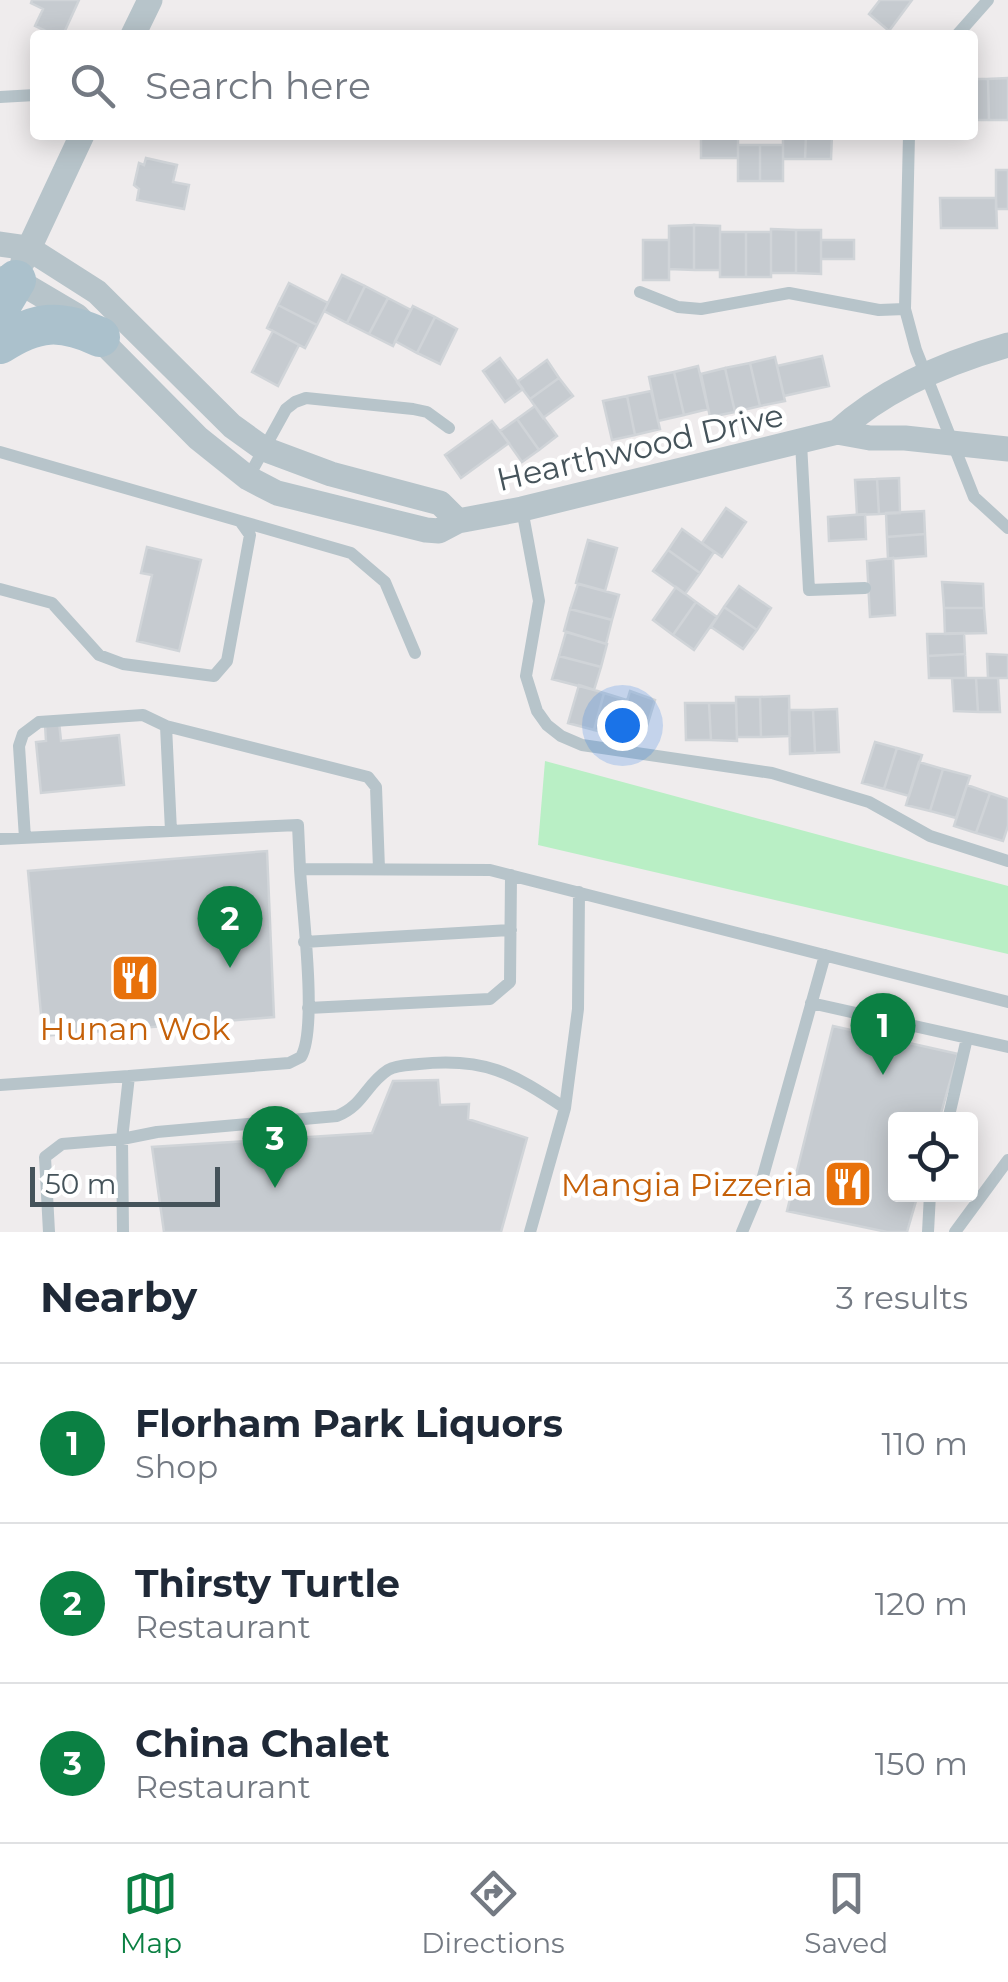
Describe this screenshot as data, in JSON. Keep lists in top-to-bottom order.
{
  "streets": {
    "street": ["Hearthwood Drive"]
  },
  "places": {
    "restaurant": ["Hunan Wok", "Mangia Pizzeria"]
  },
  "scale_bar": "50 m",
  "page": {
    "search": "Search here",
    "pins": ["2", "1", "3"],
    "scale": "50 m",
    "heading": ["Nearby", "3 results"],
    "list": [
      {
        "mark": "1",
        "name": "Florham Park Liquors",
        "note": "Shop",
        "value": "110 m"
      },
      {
        "mark": "2",
        "name": "Thirsty Turtle",
        "note": "Restaurant",
        "value": "120 m"
      },
      {
        "mark": "3",
        "name": "China Chalet",
        "note": "Restaurant",
        "value": "150 m"
      }
    ],
    "nav": ["Map", "Directions", "Saved"]
  }
}
